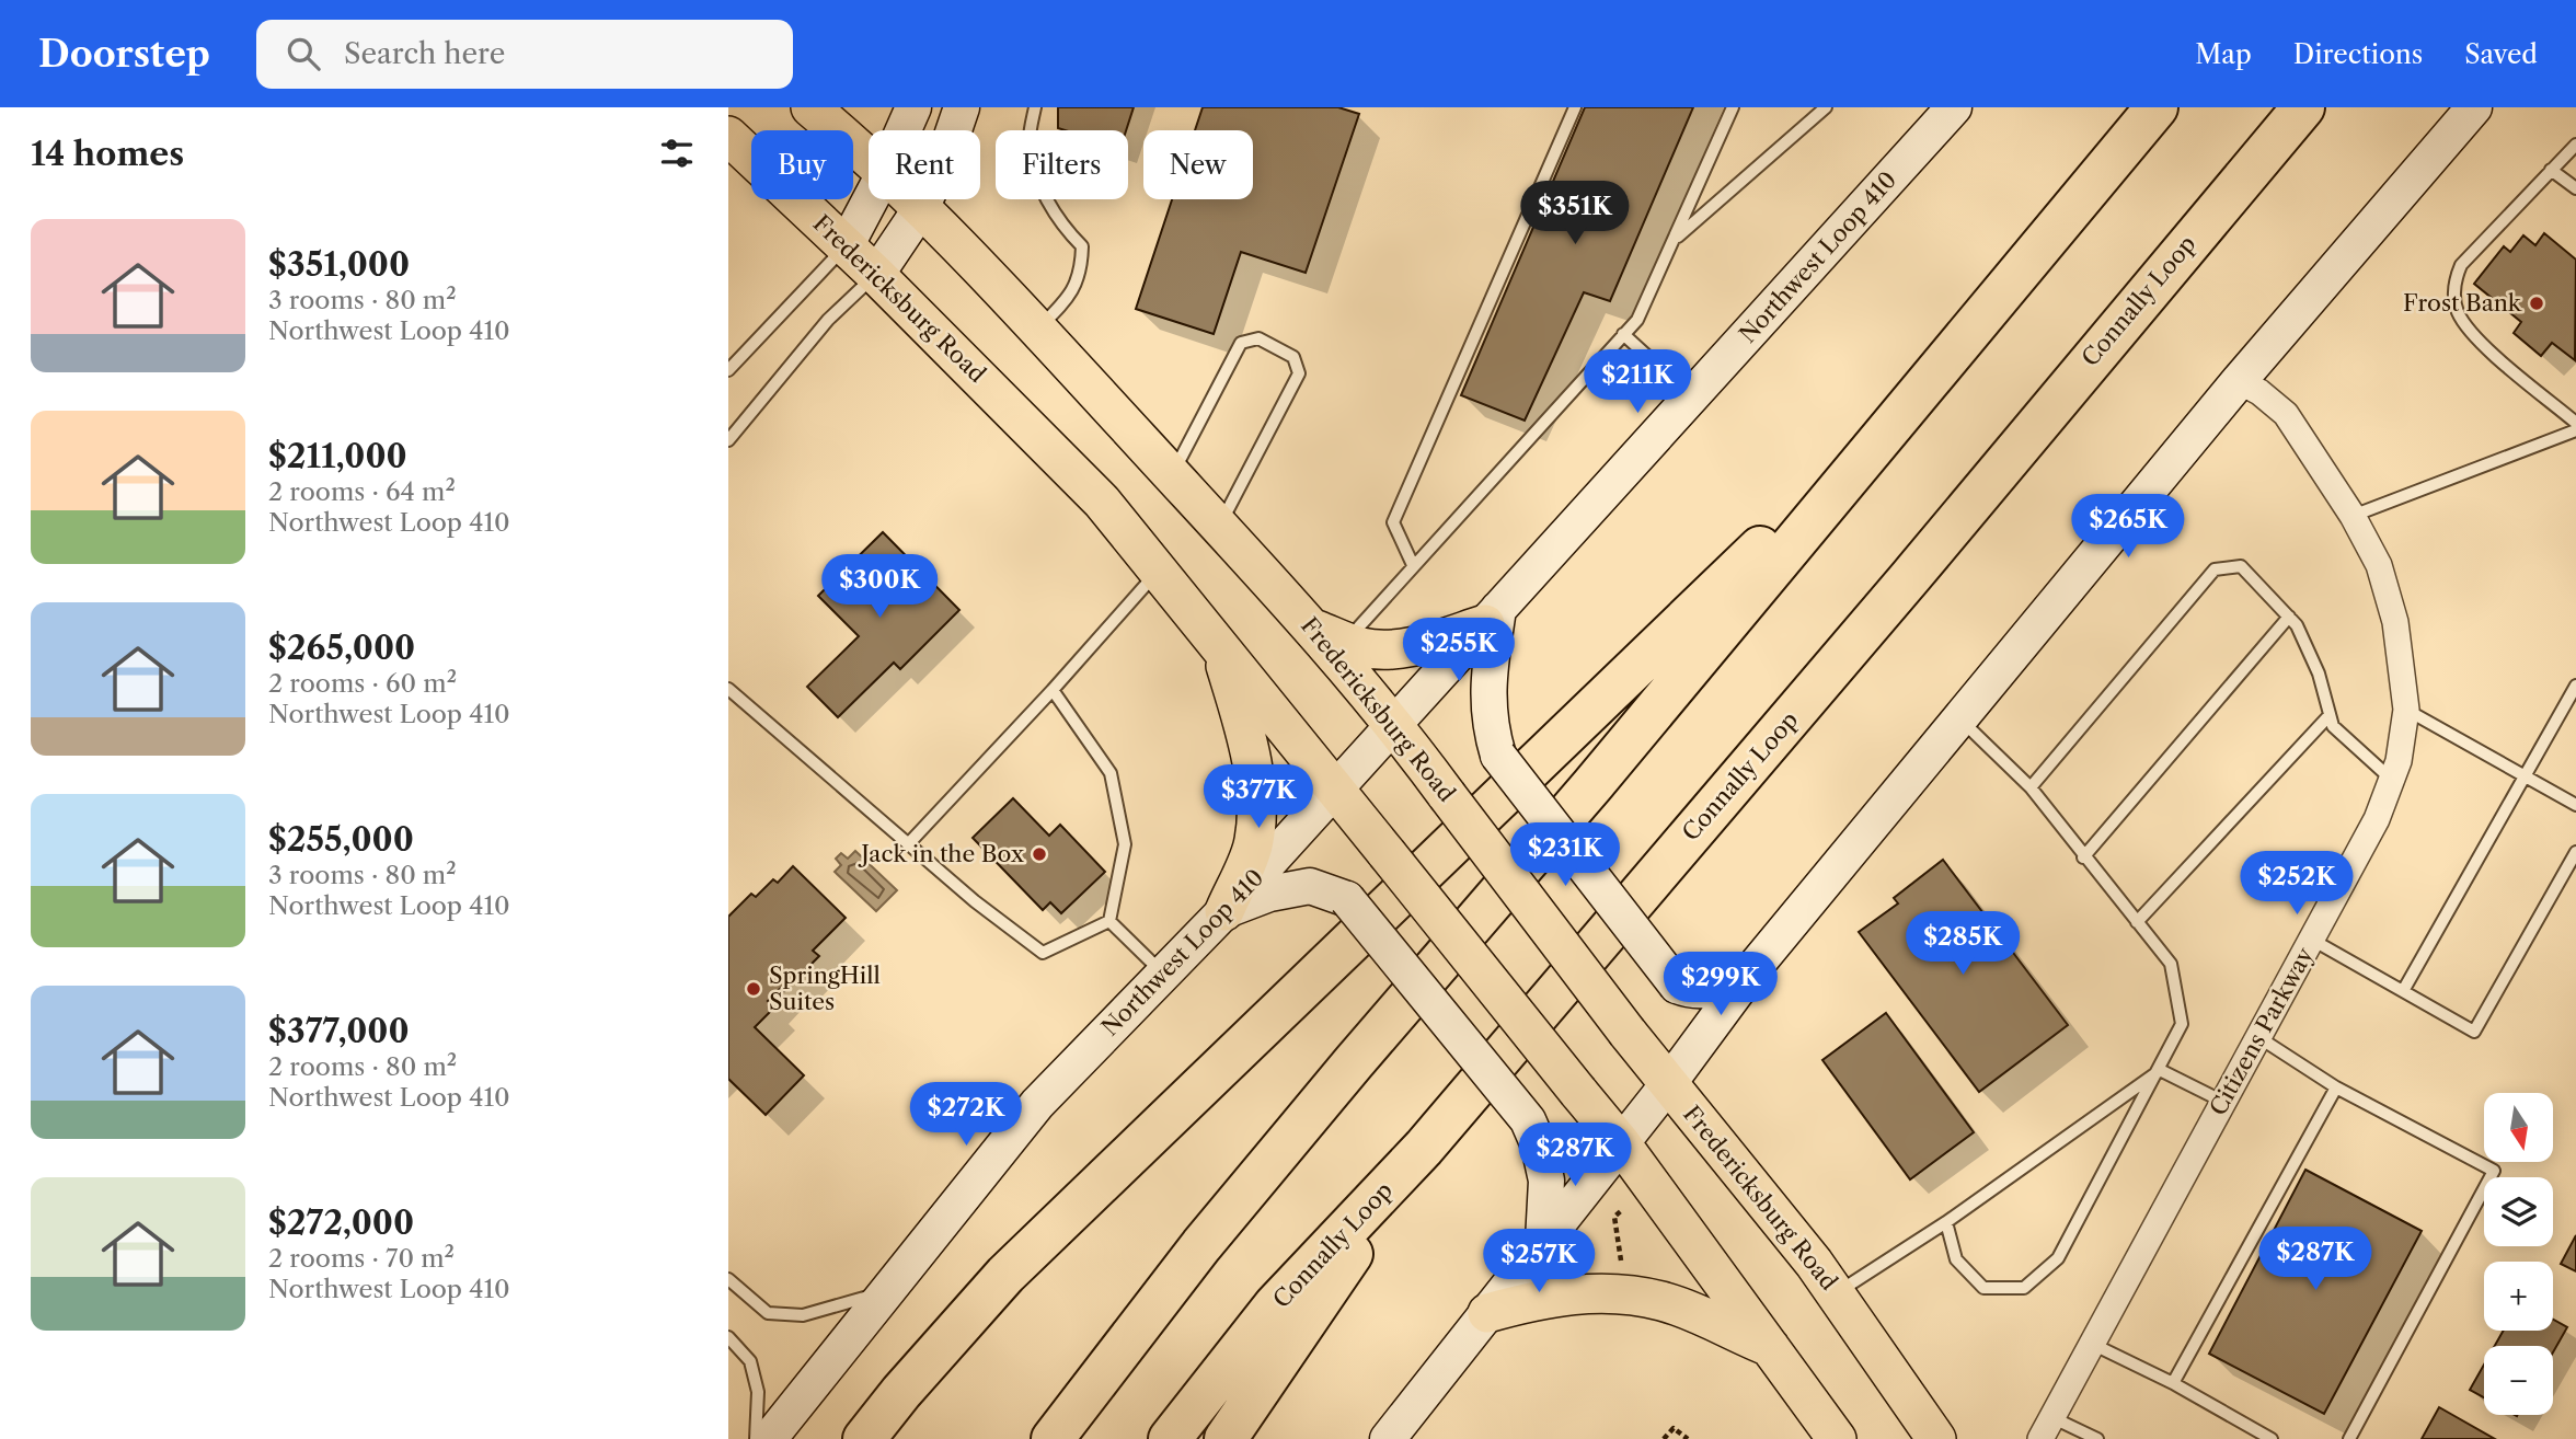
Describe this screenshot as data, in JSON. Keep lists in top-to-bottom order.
{
  "streets": {
    "highway": ["Connally Loop"],
    "main road": ["Northwest Loop 410", "Fredericksburg Road"],
    "street": ["Citizens Parkway"]
  },
  "crossings": [
    ["Northwest Loop 410", "Fredericksburg Road"]
  ],
  "places": ["Frost Bank", "Jack in the Box", "SpringHill Suites"],
  "north": "bottom",
  "page": {
    "header": "Doorstep",
    "search": "Search here",
    "nav": ["Map", "Directions", "Saved"],
    "heading": "14 homes",
    "chip": [
      "Buy",
      "Rent",
      "Filters",
      "New"
    ],
    "price": [
      "$351K",
      "$211K",
      "$265K",
      "$300K",
      "$255K",
      "$377K",
      "$231K",
      "$252K",
      "$285K",
      "$299K",
      "$272K",
      "$287K",
      "$287K",
      "$257K"
    ],
    "list": [
      {
        "name": "$351,000",
        "note": "3 rooms · 80 m² · Northwest Loop 410"
      },
      {
        "name": "$211,000",
        "note": "2 rooms · 64 m² · Northwest Loop 410"
      },
      {
        "name": "$265,000",
        "note": "2 rooms · 60 m² · Northwest Loop 410"
      },
      {
        "name": "$255,000",
        "note": "3 rooms · 80 m² · Northwest Loop 410"
      },
      {
        "name": "$377,000",
        "note": "2 rooms · 80 m² · Northwest Loop 410"
      },
      {
        "name": "$272,000",
        "note": "2 rooms · 70 m² · Northwest Loop 410"
      }
    ],
    "map_buttons": ["+", "−"]
  }
}
